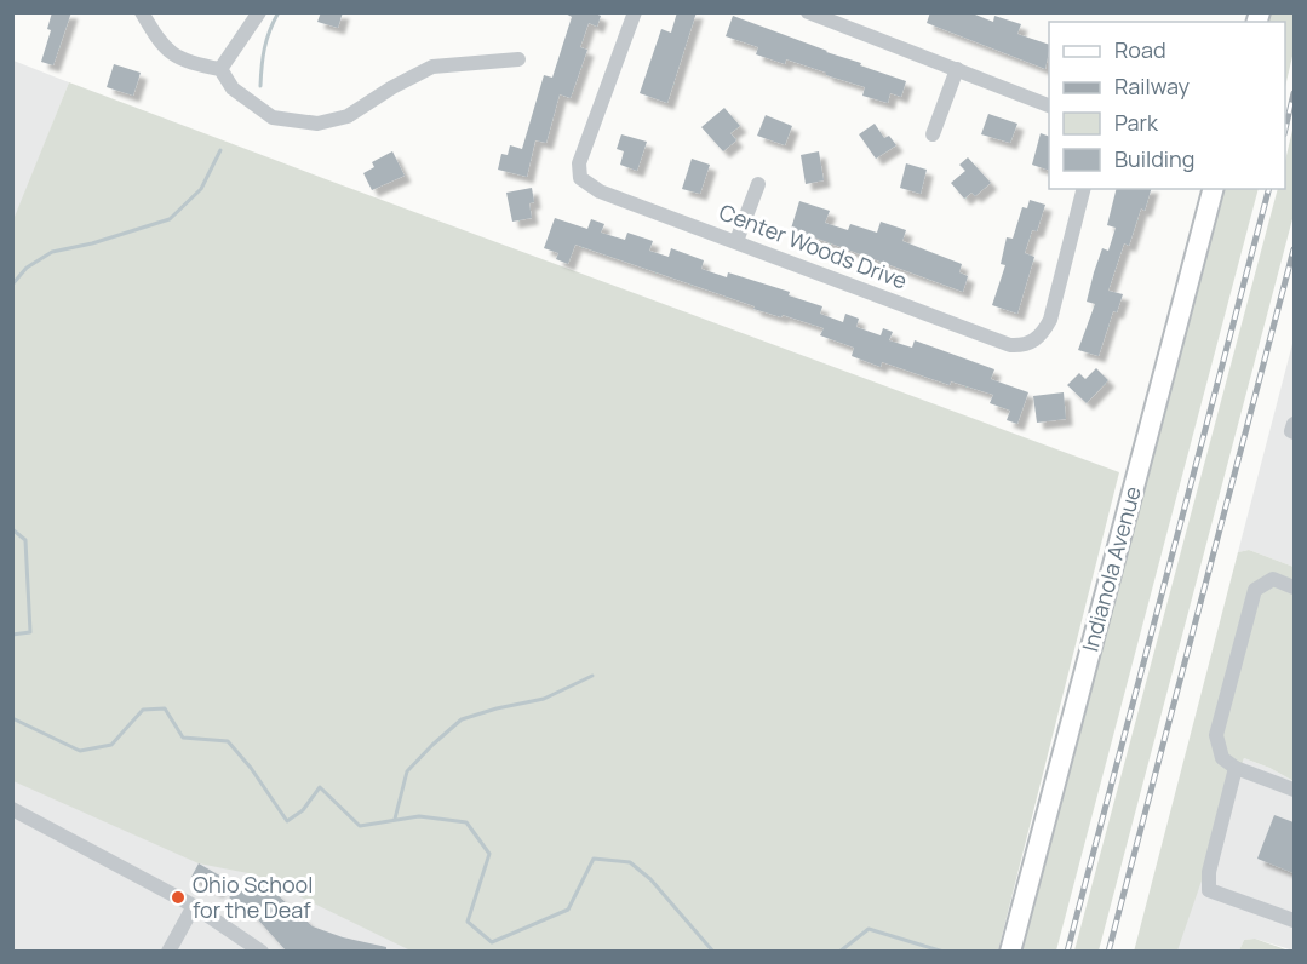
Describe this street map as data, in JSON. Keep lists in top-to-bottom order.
{
  "streets": {
    "main road": ["Indianola Avenue"],
    "street": ["Center Woods Drive"]
  },
  "places": ["Ohio School for the Deaf"],
  "legend": [
    "Road",
    "Railway",
    "Park",
    "Building"
  ]
}
